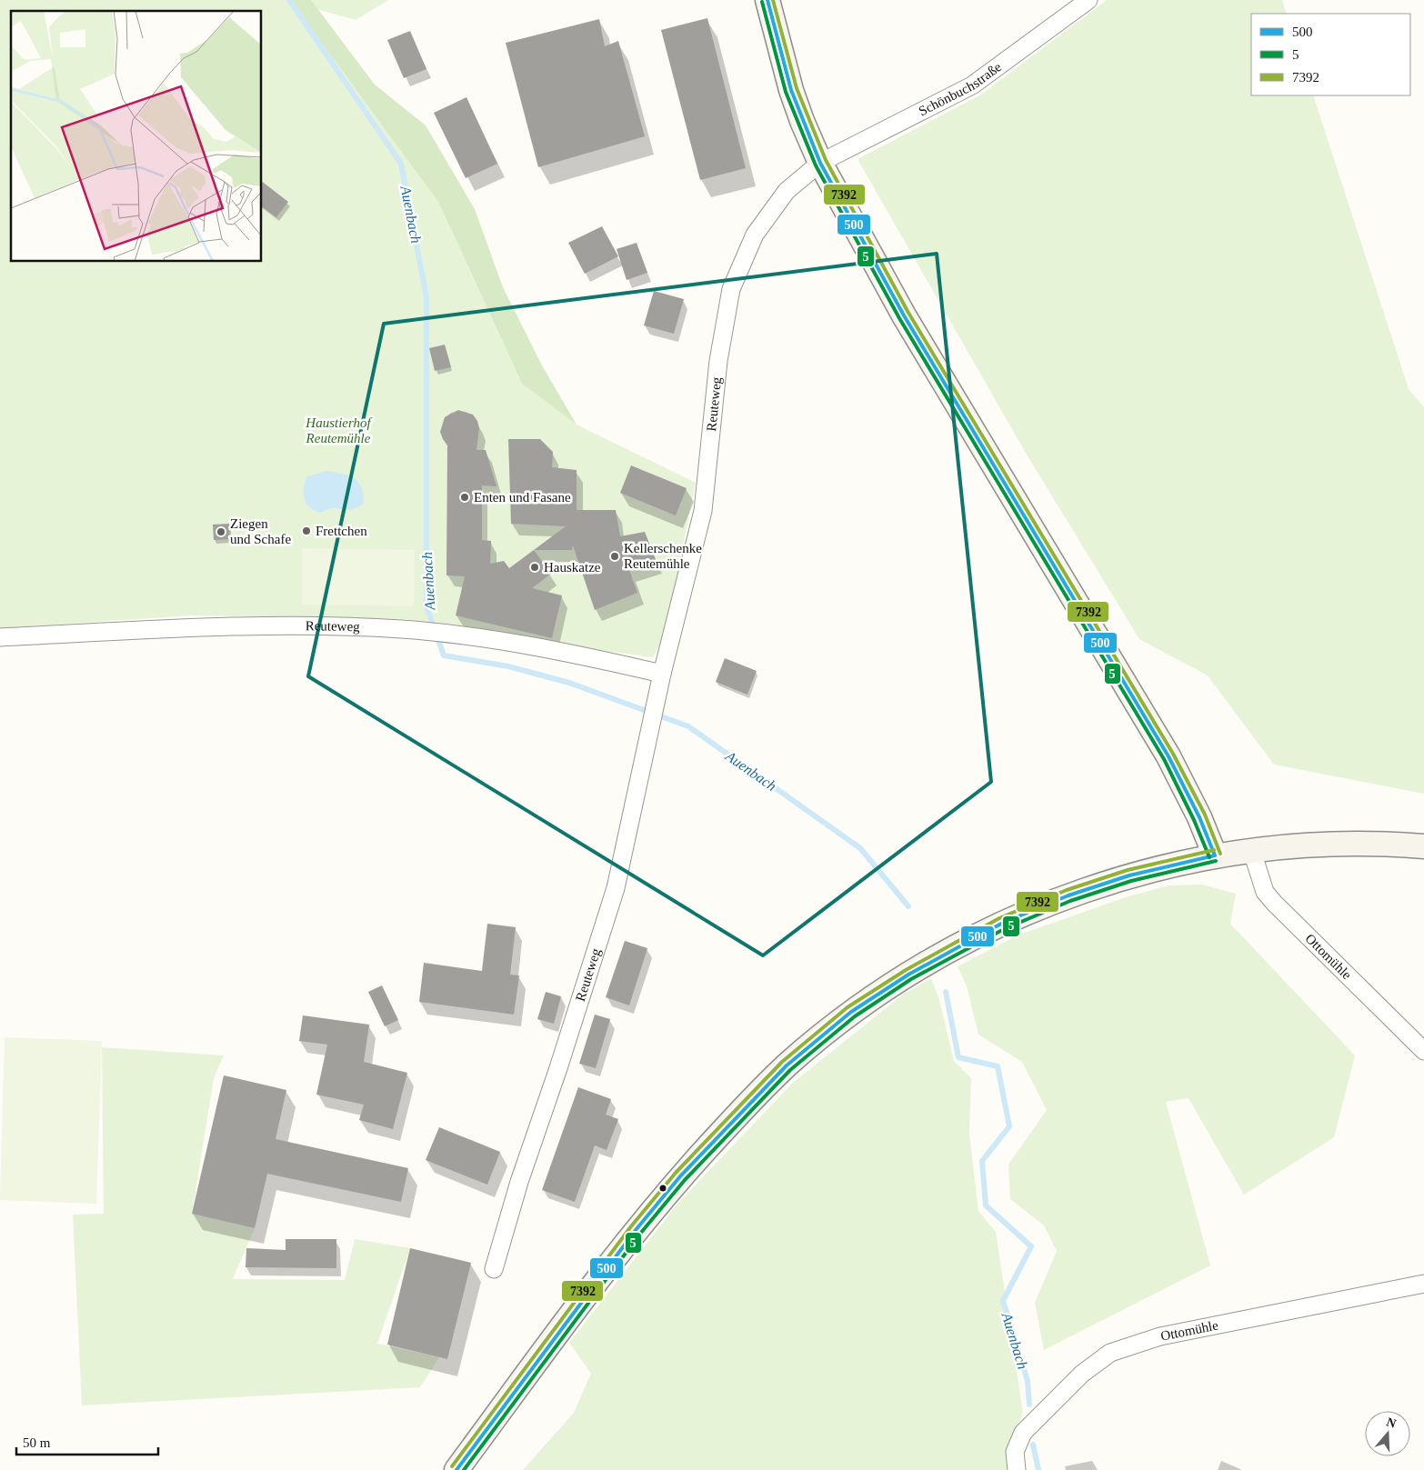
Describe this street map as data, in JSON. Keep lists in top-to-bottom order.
{
  "streets": {
    "street": ["Schönbuchstraße", "Reuteweg", "Ottomühle"]
  },
  "crossings": [
    ["Schönbuchstraße", "Reuteweg"]
  ],
  "water": ["Auenbach"],
  "parks": ["Haustierhof Reutemühle"],
  "places": [
    "Enten und Fasane",
    "Frettchen",
    "Ziegen und Schafe",
    "Kellerschenke Reutemühle",
    "Hauskatze"
  ],
  "lines": ["transit line 500", "transit line 7392", "transit line 5"],
  "legend": ["500", "5", "7392"],
  "scale_bar": "50 m",
  "north": "top"
}
